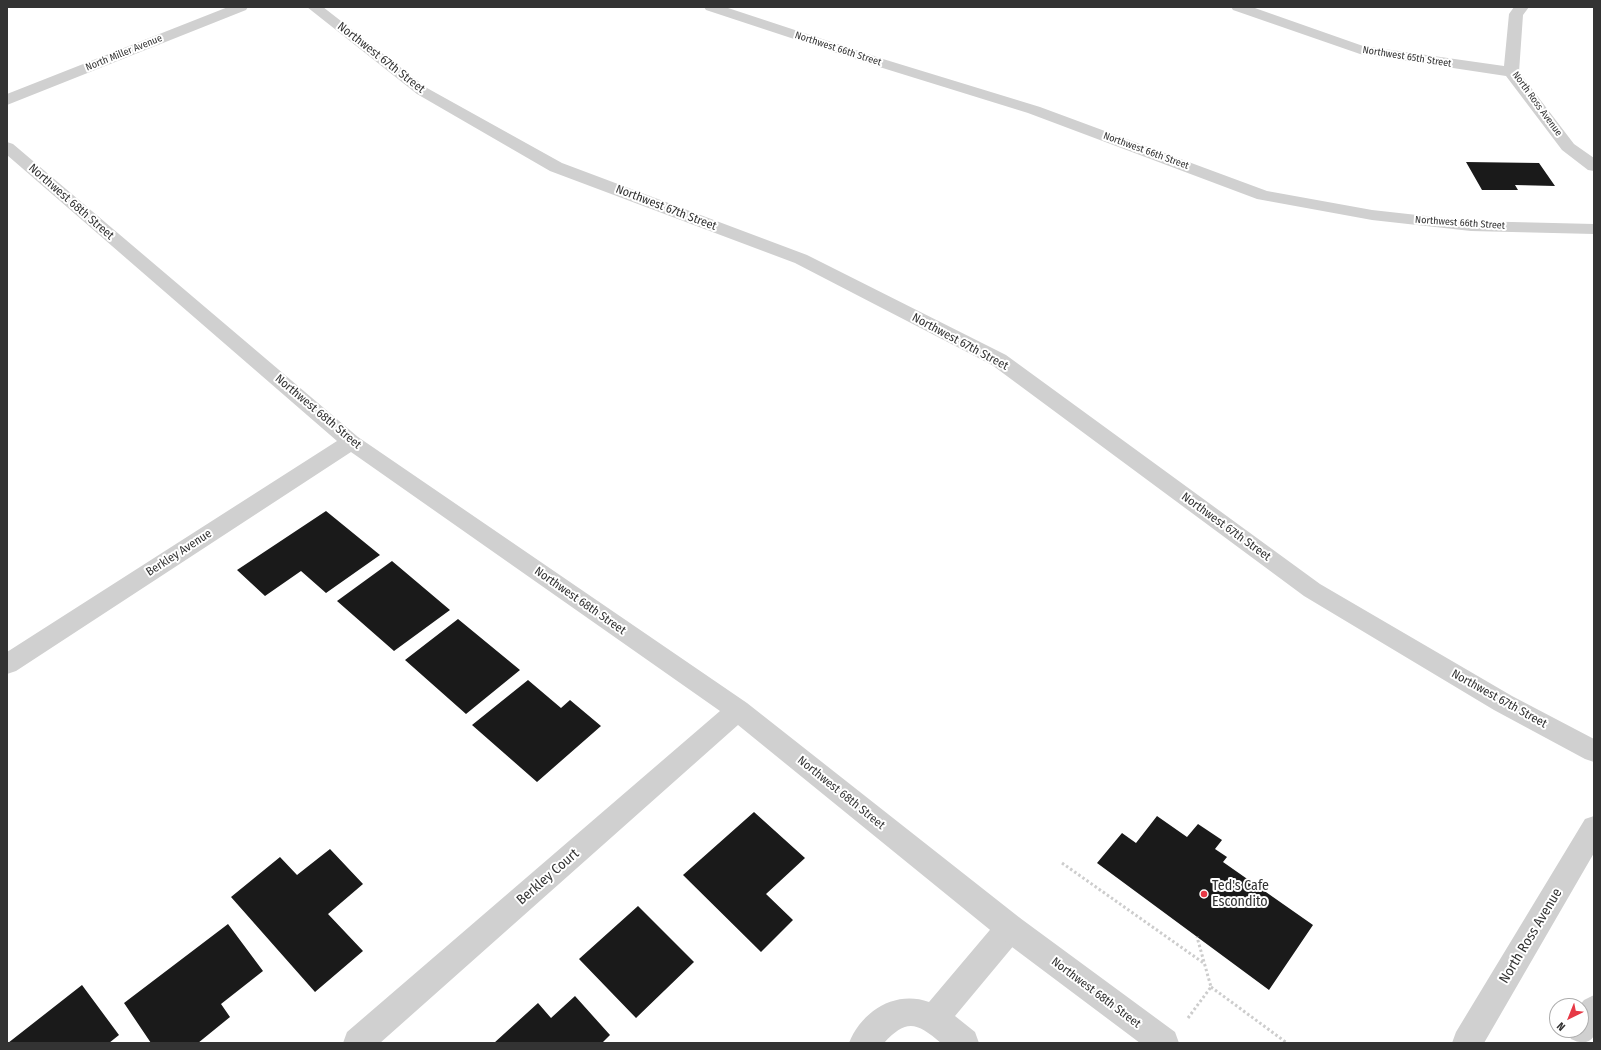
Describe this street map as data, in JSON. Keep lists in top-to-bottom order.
{
  "streets": {
    "street": [
      "Northwest 66th Street",
      "North Miller Avenue",
      "Northwest 65th Street",
      "Northwest 67th Street",
      "North Ross Avenue",
      "Northwest 68th Street",
      "Berkley Avenue",
      "Berkley Court"
    ]
  },
  "crossings": [
    ["Northwest 65th Street", "North Ross Avenue"],
    ["Northwest 68th Street", "Berkley Avenue"],
    ["Northwest 68th Street", "Berkley Court"]
  ],
  "places": ["Ted's Cafe Escondito"],
  "north": "bottom left"
}
